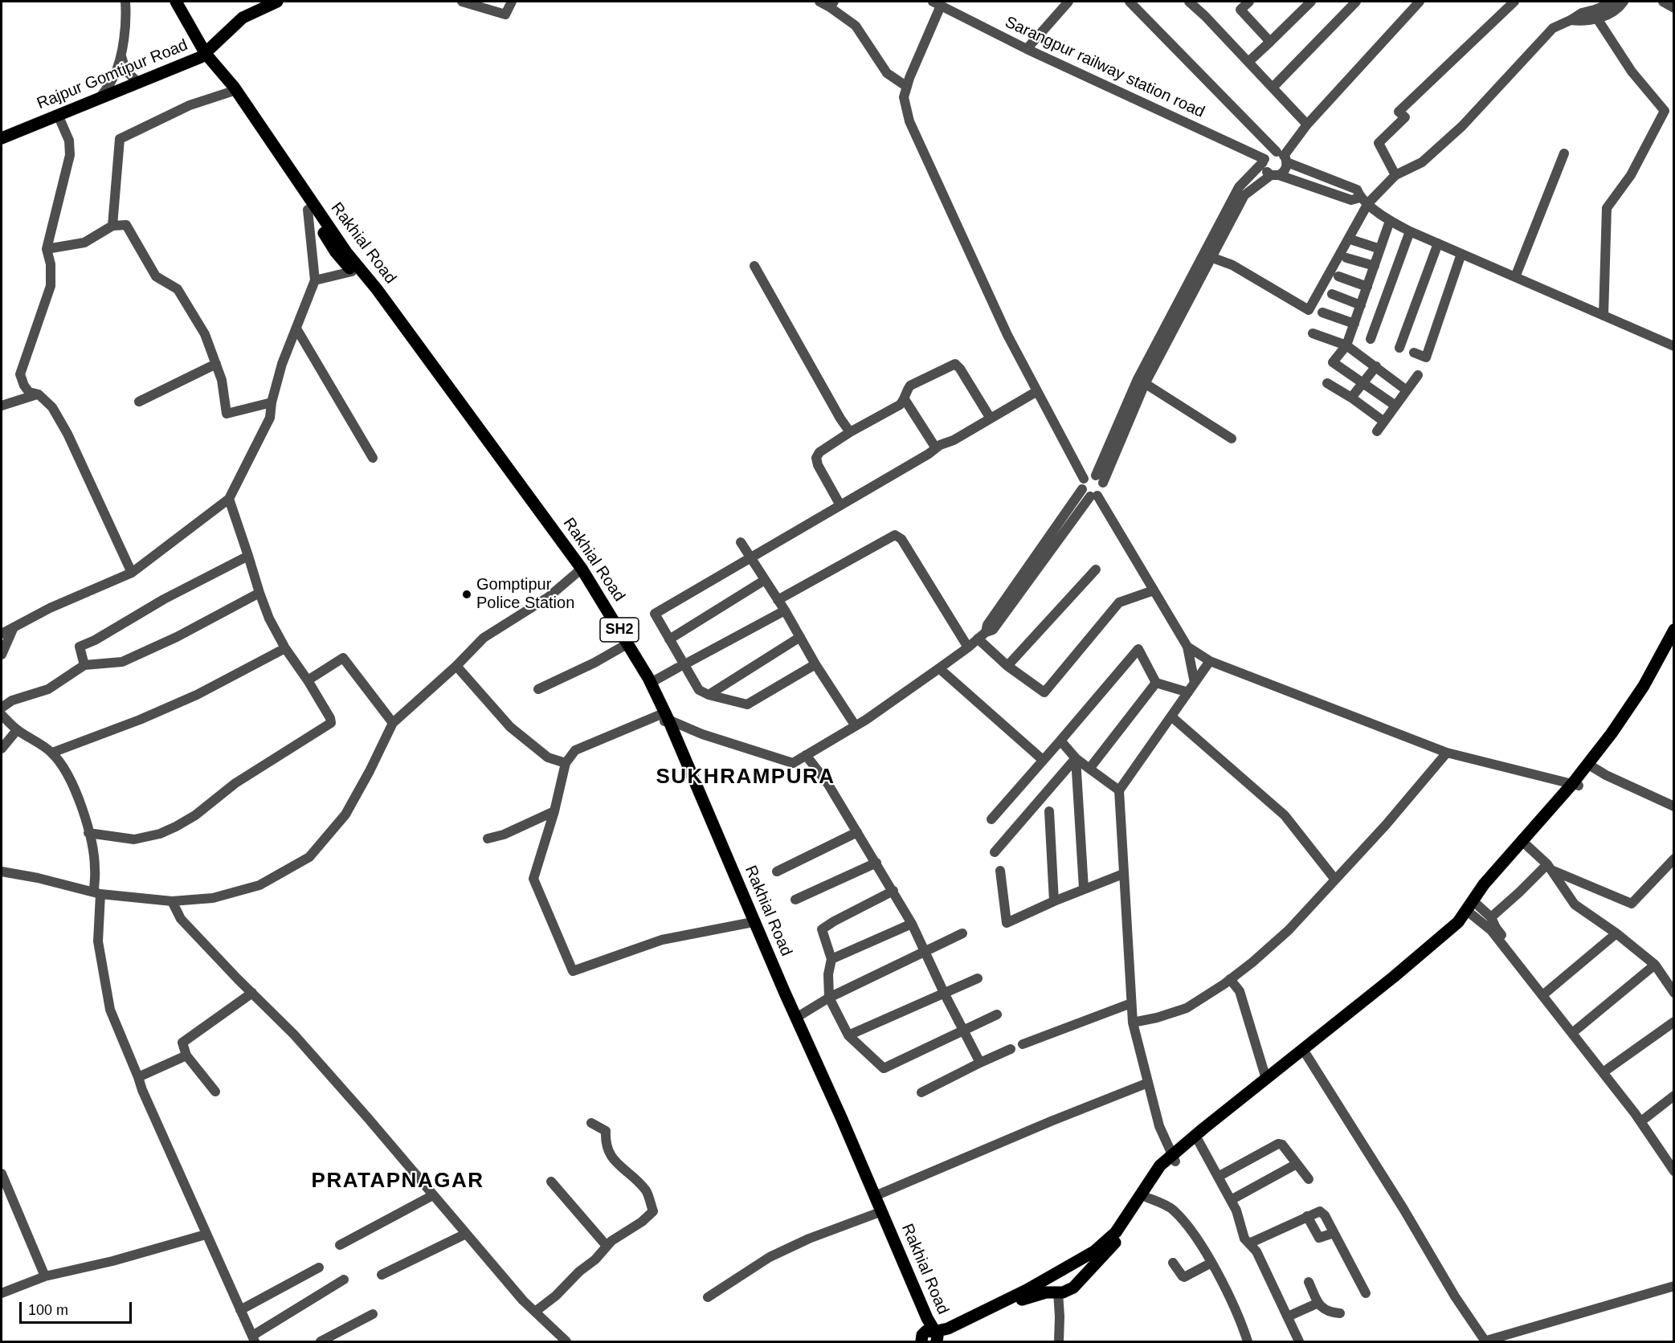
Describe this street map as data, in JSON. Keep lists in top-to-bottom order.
{
  "streets": {
    "main road": ["Rajpur Gomtipur Road", "Rakhial Road", "SH2"],
    "street": ["Sarangpur railway station road"]
  },
  "crossings": [
    ["Rajpur Gomtipur Road", "Rakhial Road"]
  ],
  "districts": ["SUKHRAMPURA", "PRATAPNAGAR"],
  "places": ["Gomptipur Police Station"],
  "scale_bar": "100 m"
}
